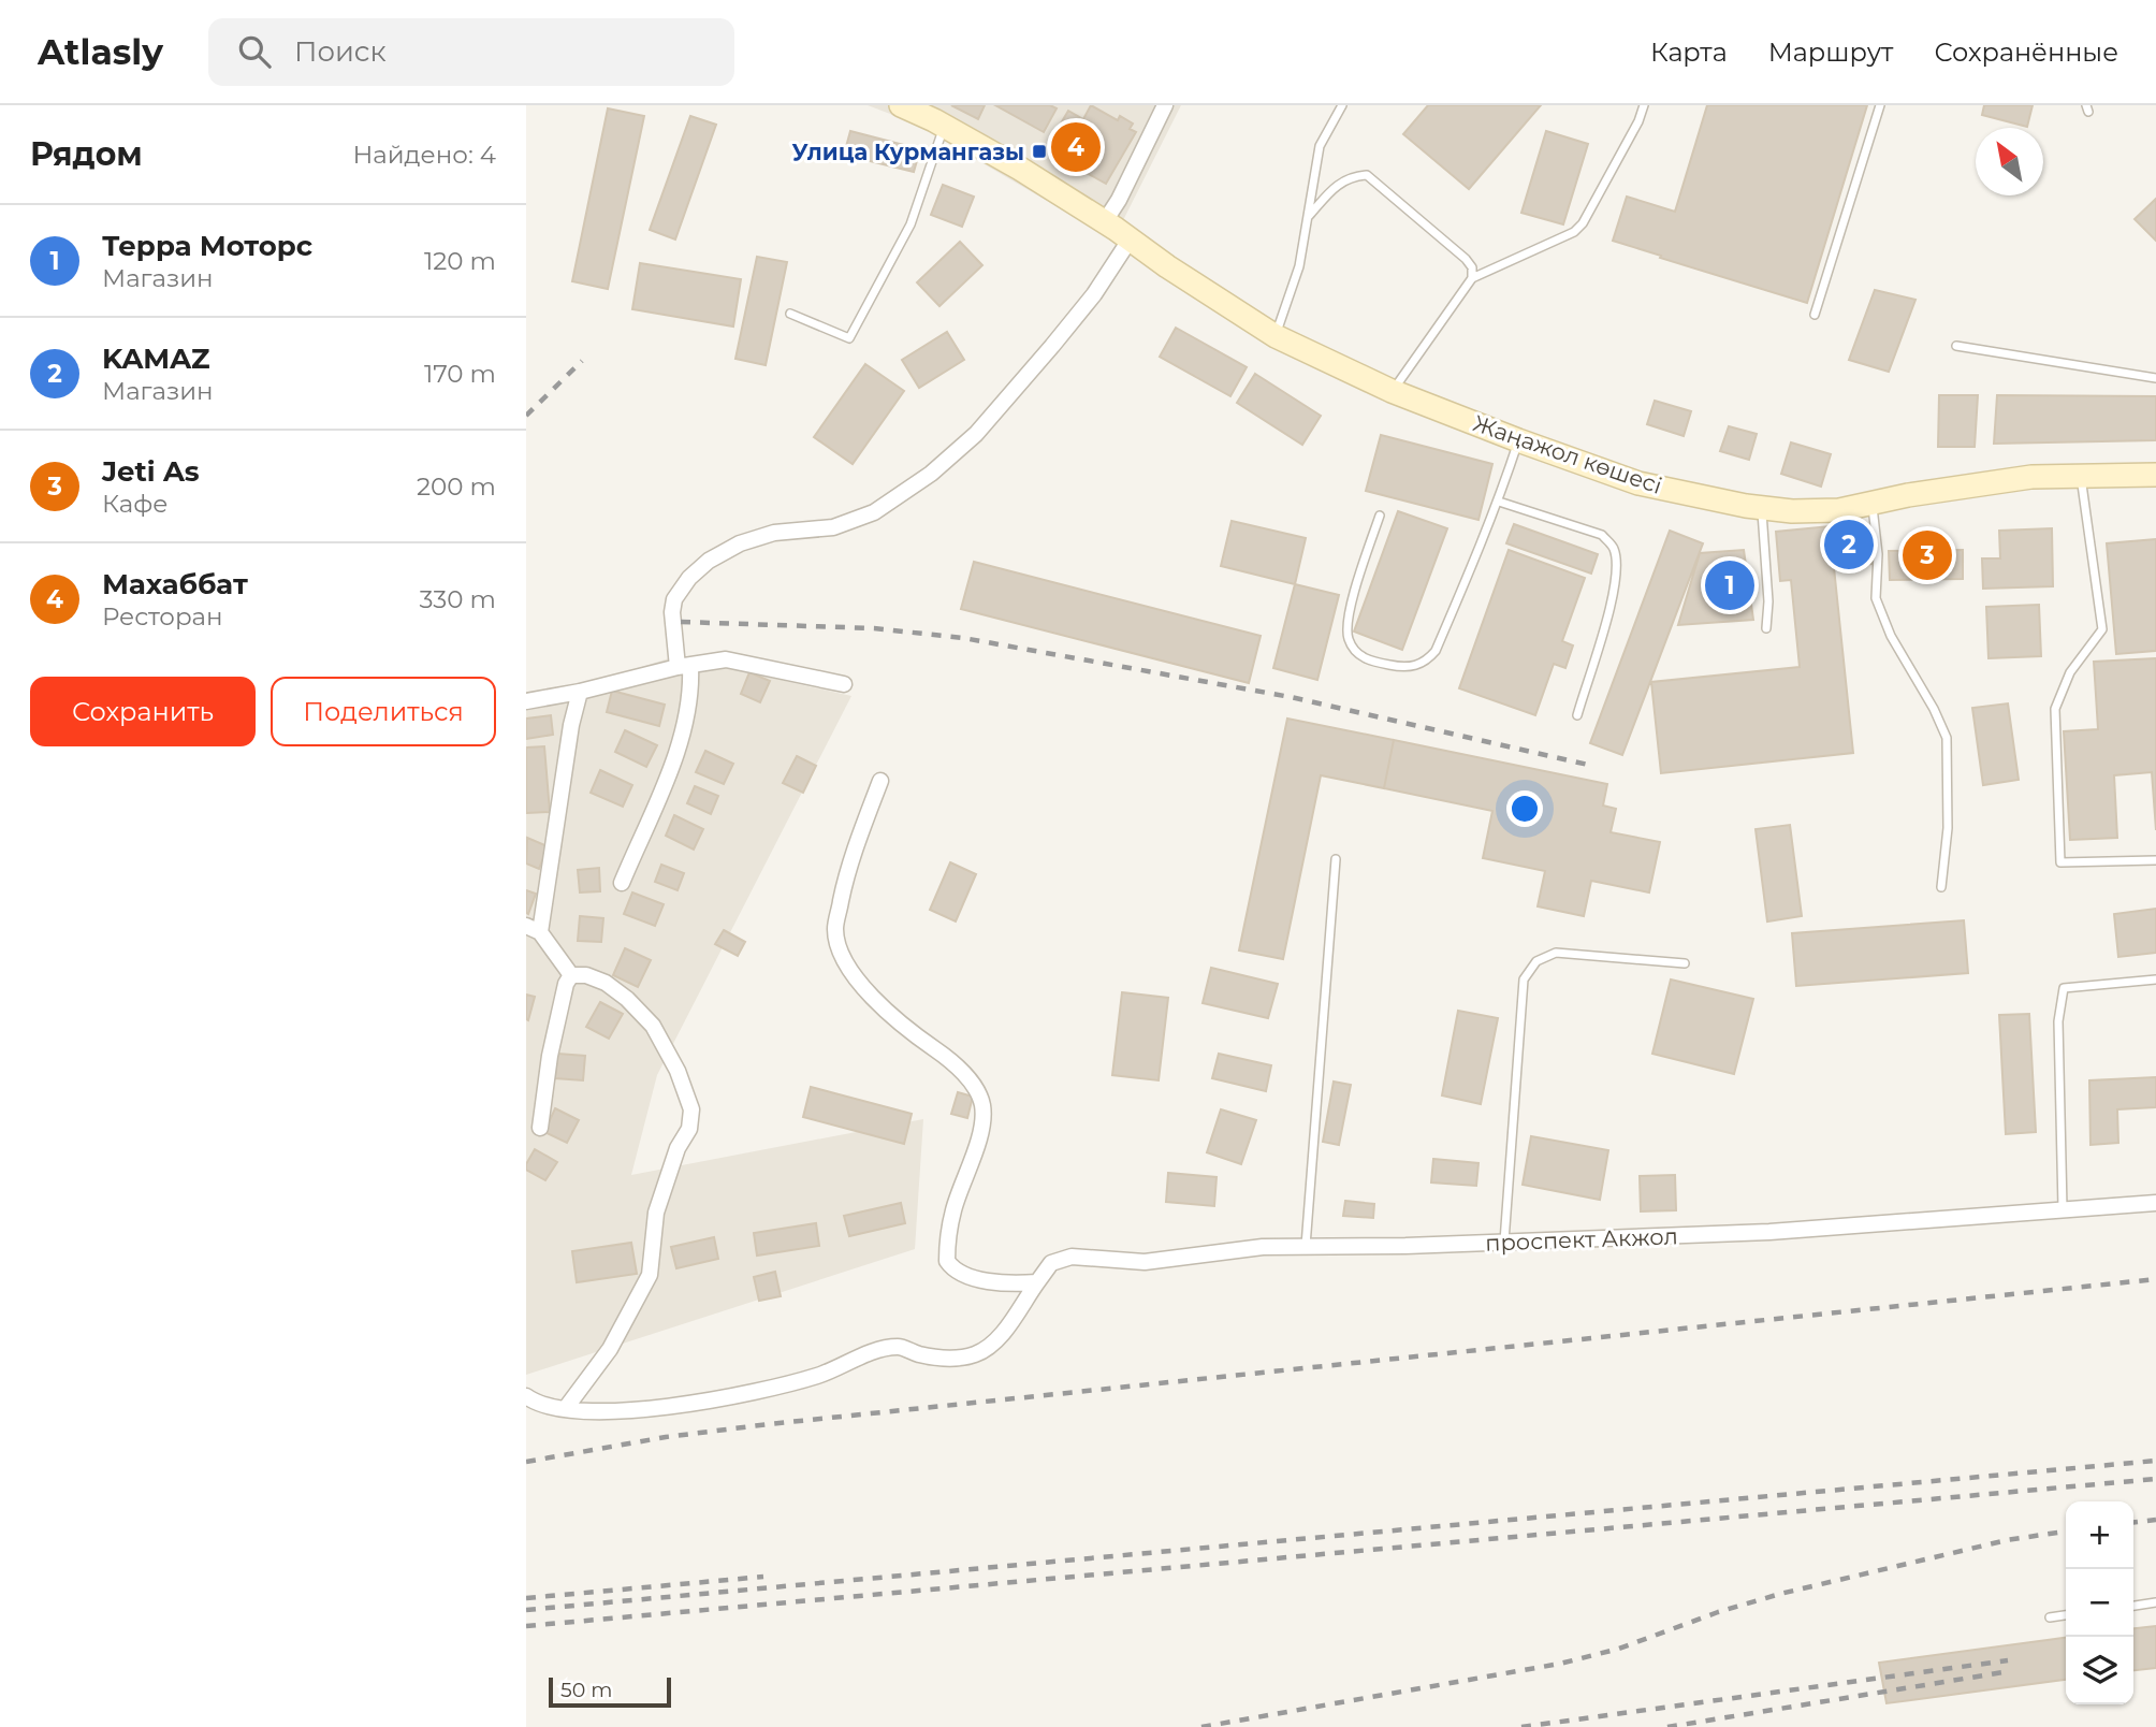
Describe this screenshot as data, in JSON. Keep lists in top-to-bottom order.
{
  "streets": {
    "main road": ["Жаңажол көшесі"],
    "street": ["проспект Акжол"]
  },
  "places": {
    "transit": ["Улица Курмангазы"]
  },
  "scale_bar": "50 m",
  "north": "top left",
  "page": {
    "header": "Atlasly",
    "search": "Поиск",
    "nav": ["Карта", "Маршрут", "Сохранённые"],
    "heading": ["Рядом", "Найдено: 4"],
    "pins": [
      "4",
      "2",
      "3",
      "1"
    ],
    "list": [
      {
        "mark": "1",
        "name": "Терра Моторс",
        "note": "Магазин",
        "value": "120 m"
      },
      {
        "mark": "2",
        "name": "KAMAZ",
        "note": "Магазин",
        "value": "170 m"
      },
      {
        "mark": "3",
        "name": "Jeti As",
        "note": "Кафе",
        "value": "200 m"
      },
      {
        "mark": "4",
        "name": "Махаббат",
        "note": "Ресторан",
        "value": "330 m"
      }
    ],
    "buttons": ["Сохранить", "Поделиться"],
    "map_buttons": ["+", "−"],
    "scale": "50 m"
  }
}
